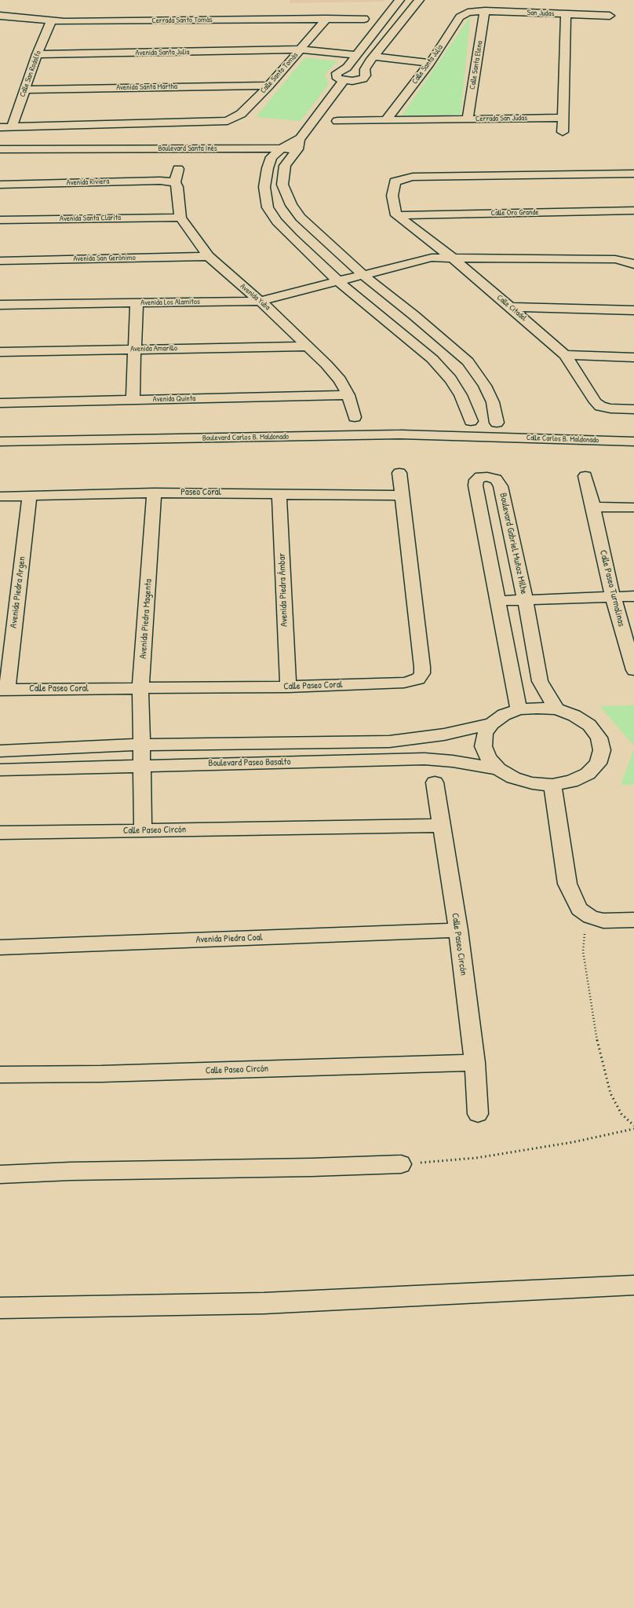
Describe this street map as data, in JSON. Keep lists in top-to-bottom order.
{
  "streets": {
    "street": [
      "San Judas",
      "Cerrada Santo Tomás",
      "Avenida Santa Julia",
      "Calle Santa Julia",
      "Calle Santa Elena",
      "Calle Santo Tomás",
      "Calle San Rodolfo",
      "Avenida Santa Martha",
      "Cerrada San Judas",
      "Boulevard Santa Inés",
      "Avenida Riviera",
      "Calle Oro Grande",
      "Avenida Santa Clarita",
      "Avenida San Gerónimo",
      "Avenida Yuba",
      "Avenida Los Alamitos",
      "Calle Citadel",
      "Avenida Amarillo",
      "Avenida Quinta",
      "Boulevard Carlos B. Maldonado",
      "Calle Carlos B. Maldonado",
      "Paseo Coral",
      "Boulevard Gabriel Muñoz Milhe",
      "Calle Paseo Turmalinas",
      "Avenida Piedra Ámbar",
      "Avenida Piedra Argen",
      "Avenida Piedra Magenta",
      "Calle Paseo Coral",
      "Boulevard Paseo Basalto",
      "Calle Paseo Circón",
      "Avenida Piedra Coal"
    ]
  },
  "crossings": [
    ["San Judas", "Calle Santa Julia"],
    ["San Judas", "Calle Santa Elena"],
    ["Cerrada Santo Tomás", "Calle Santo Tomás"],
    ["Cerrada Santo Tomás", "Calle San Rodolfo"],
    ["Avenida Santa Julia", "Calle Santo Tomás"],
    ["Avenida Santa Julia", "Calle San Rodolfo"],
    ["Calle Santa Julia", "Cerrada San Judas"],
    ["Calle Santa Elena", "Cerrada San Judas"],
    ["Calle Santo Tomás", "Calle San Rodolfo"],
    ["Calle Santo Tomás", "Avenida Santa Martha"],
    ["Calle San Rodolfo", "Avenida Santa Martha"],
    ["Avenida Riviera", "Avenida Yuba"],
    ["Calle Oro Grande", "Calle Citadel"],
    ["Avenida Santa Clarita", "Avenida Yuba"],
    ["Avenida San Gerónimo", "Avenida Yuba"],
    ["Avenida Yuba", "Avenida Los Alamitos"],
    ["Avenida Yuba", "Avenida Amarillo"],
    ["Avenida Yuba", "Avenida Quinta"],
    ["Avenida Los Alamitos", "Calle Citadel"],
    ["Boulevard Carlos B. Maldonado", "Calle Carlos B. Maldonado"],
    ["Paseo Coral", "Avenida Piedra Ámbar"],
    ["Paseo Coral", "Avenida Piedra Argen"],
    ["Paseo Coral", "Avenida Piedra Magenta"],
    ["Paseo Coral", "Calle Paseo Coral"],
    ["Boulevard Gabriel Muñoz Milhe", "Boulevard Paseo Basalto"],
    ["Avenida Piedra Ámbar", "Calle Paseo Coral"],
    ["Avenida Piedra Argen", "Calle Paseo Coral"],
    ["Avenida Piedra Magenta", "Calle Paseo Coral"],
    ["Avenida Piedra Magenta", "Boulevard Paseo Basalto"],
    ["Avenida Piedra Magenta", "Calle Paseo Circón"],
    ["Calle Paseo Circón", "Avenida Piedra Coal"]
  ]
}
